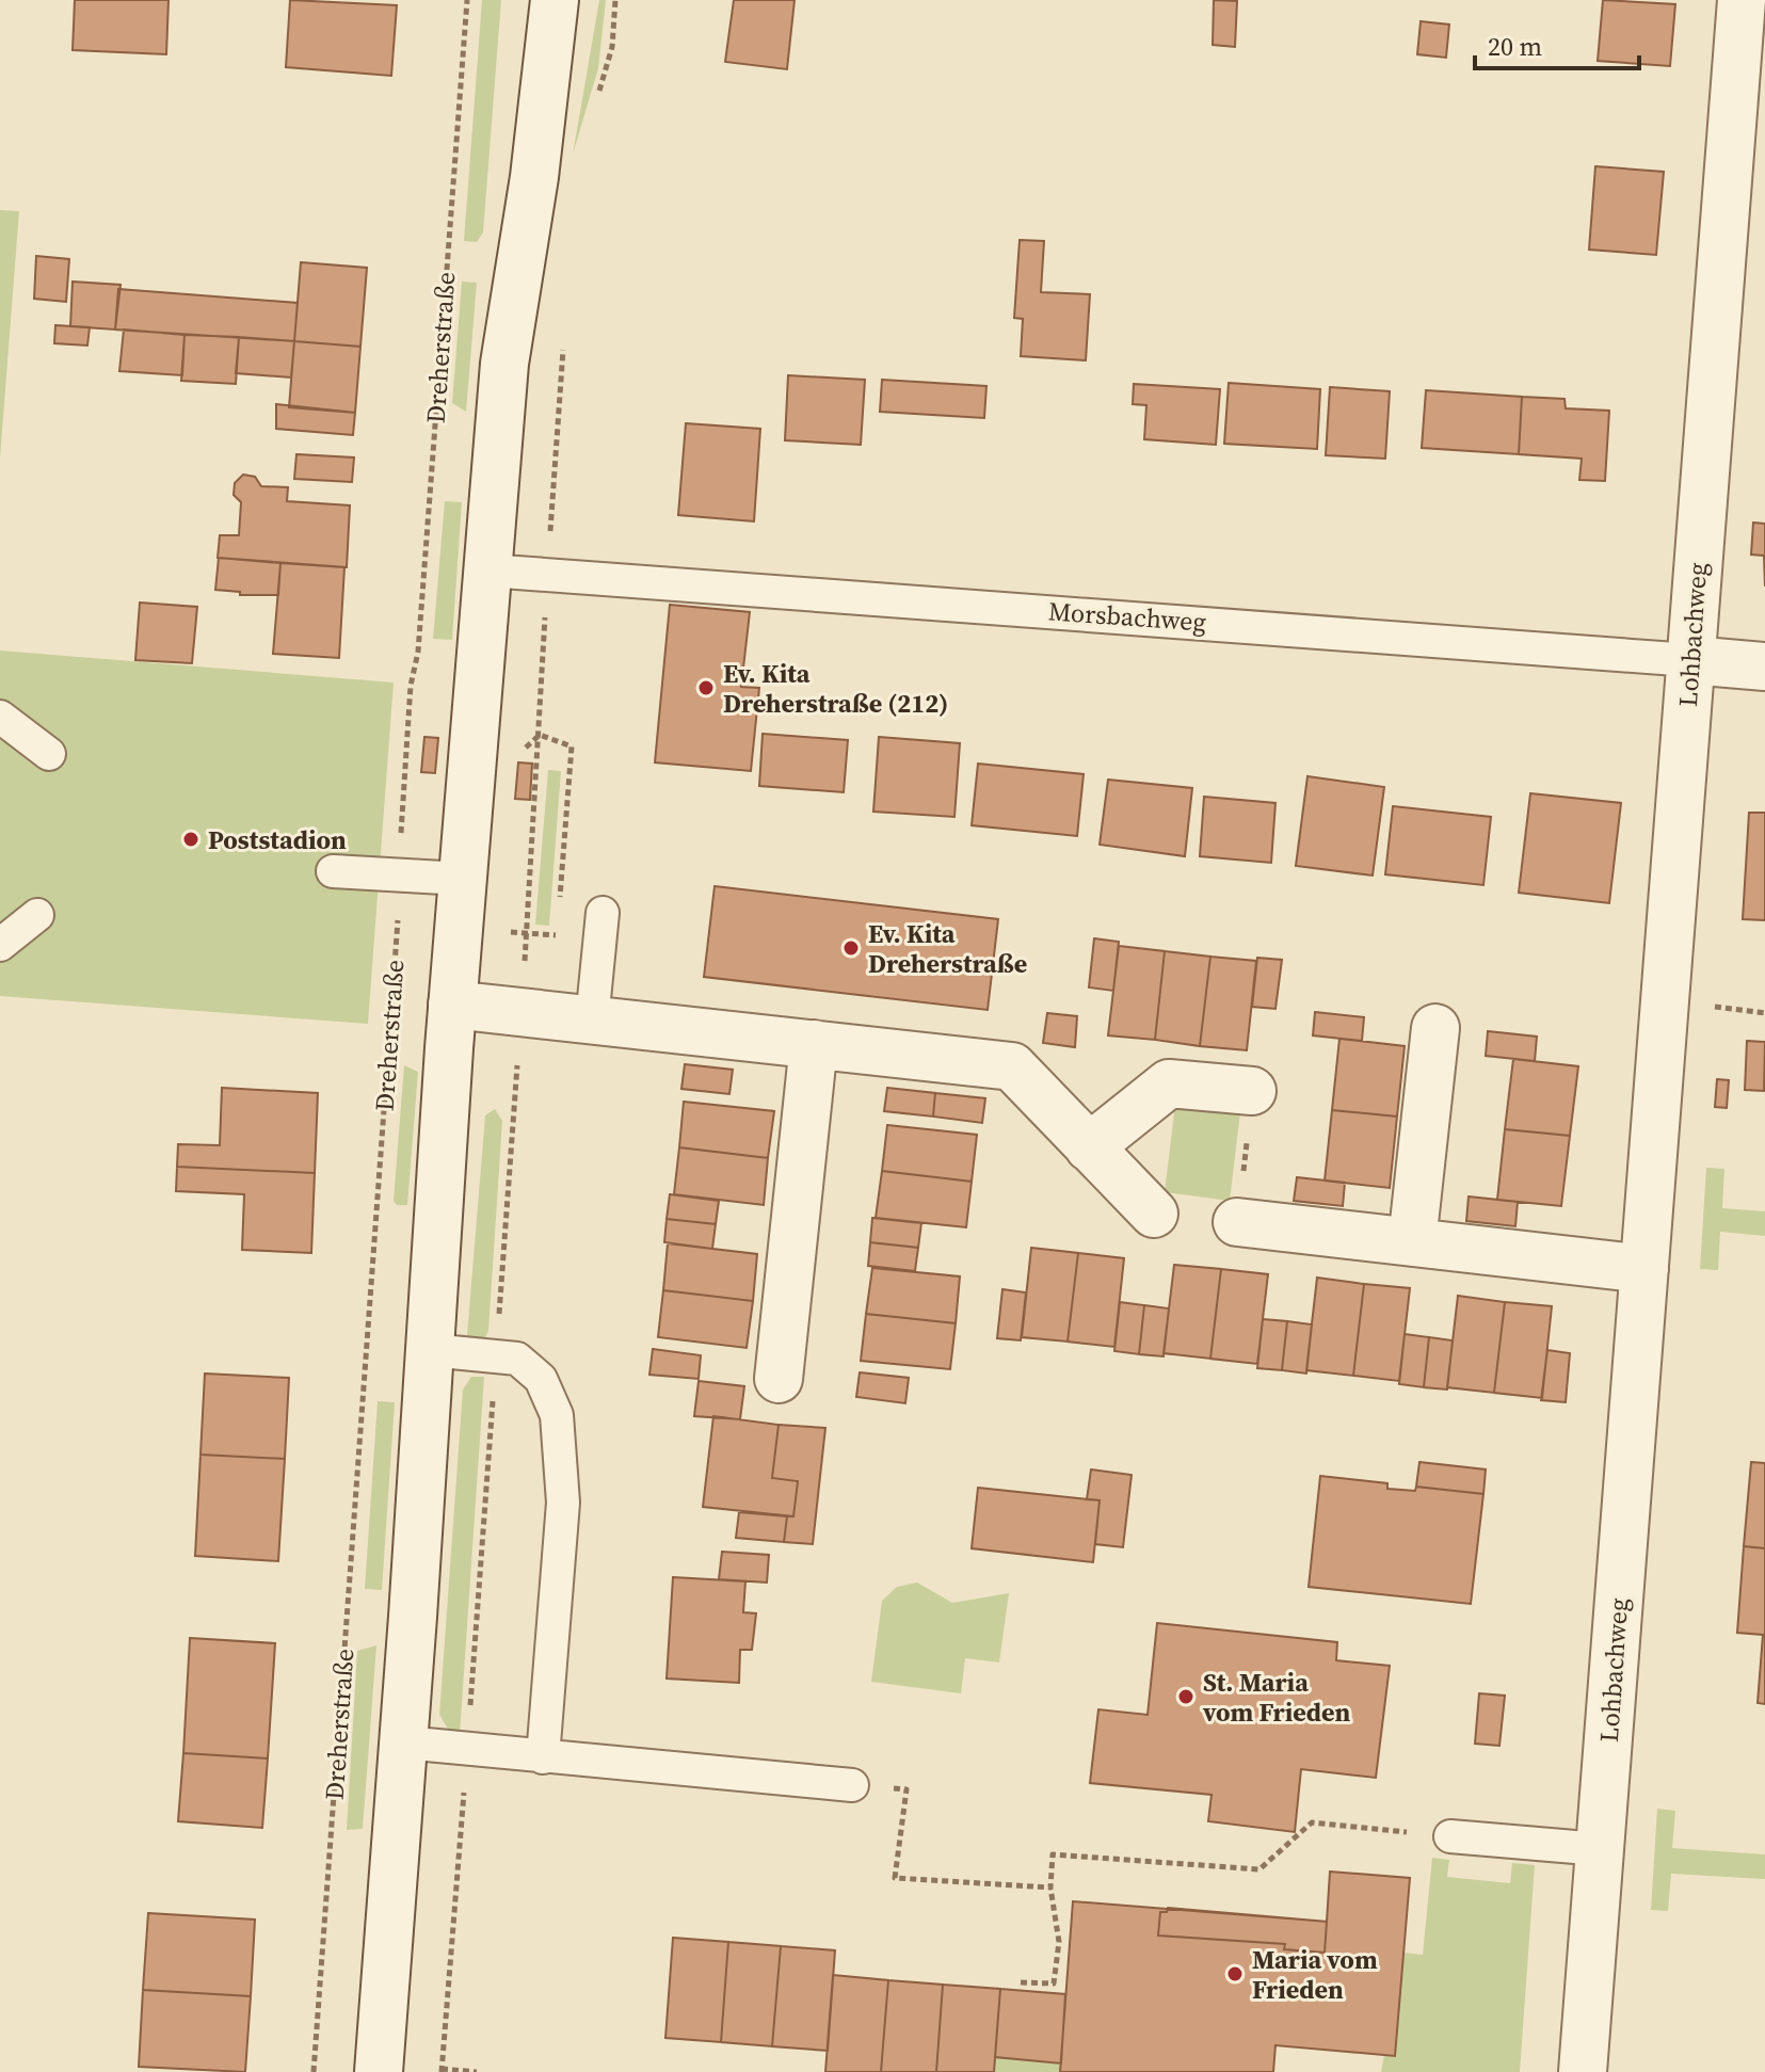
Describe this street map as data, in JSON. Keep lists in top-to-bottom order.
{
  "streets": {
    "street": ["Morsbachweg", "Lohbachweg"],
    "path": ["Dreherstraße"]
  },
  "crossings": [
    ["Morsbachweg", "Lohbachweg"]
  ],
  "places": [
    "Ev. Kita Dreherstraße (212)",
    "Poststadion",
    "Ev. Kita Dreherstraße",
    "St. Maria vom Frieden",
    "Maria vom Frieden"
  ],
  "scale_bar": "20 m"
}
